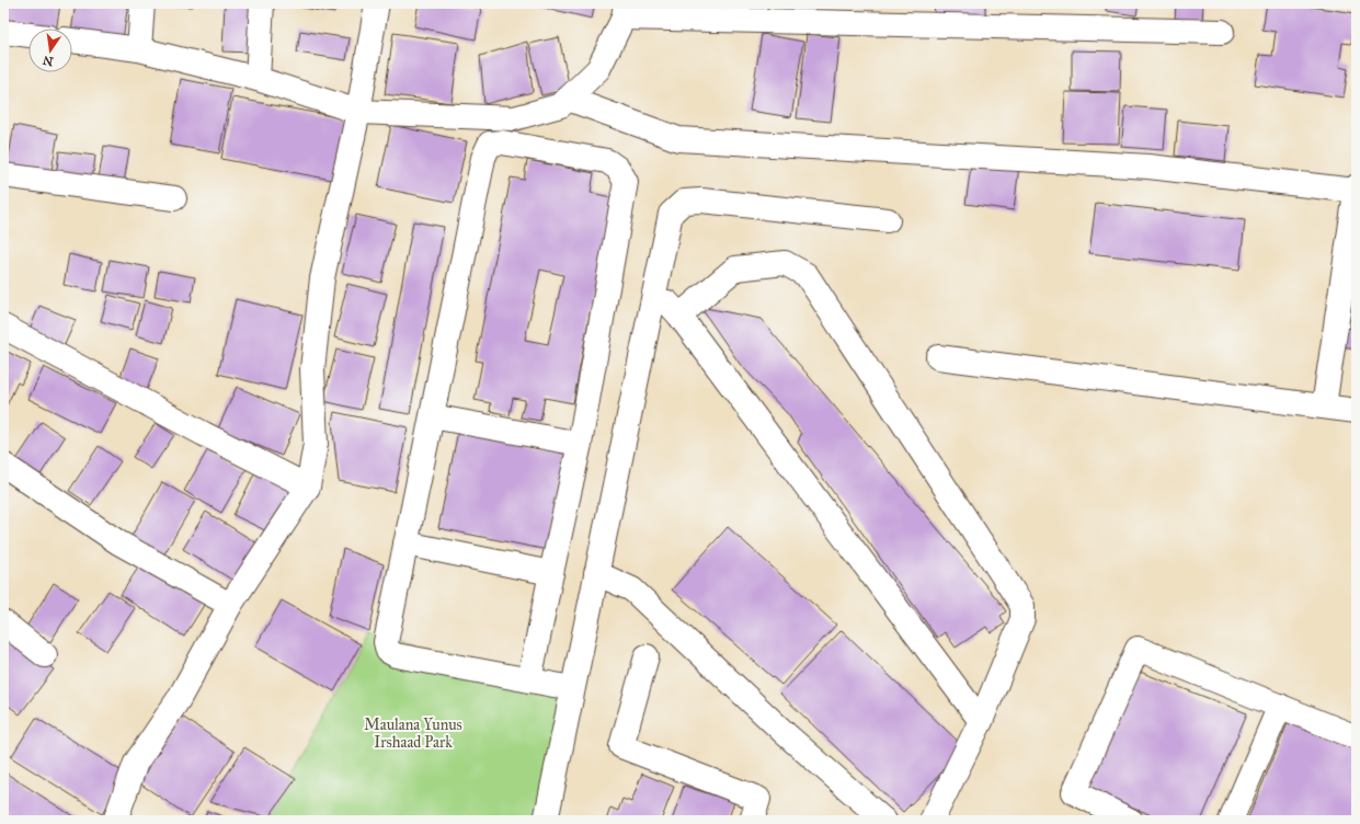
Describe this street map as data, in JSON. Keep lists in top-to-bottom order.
{
  "parks": ["Maulana Yunus Irshaad Park"],
  "north": "bottom"
}
